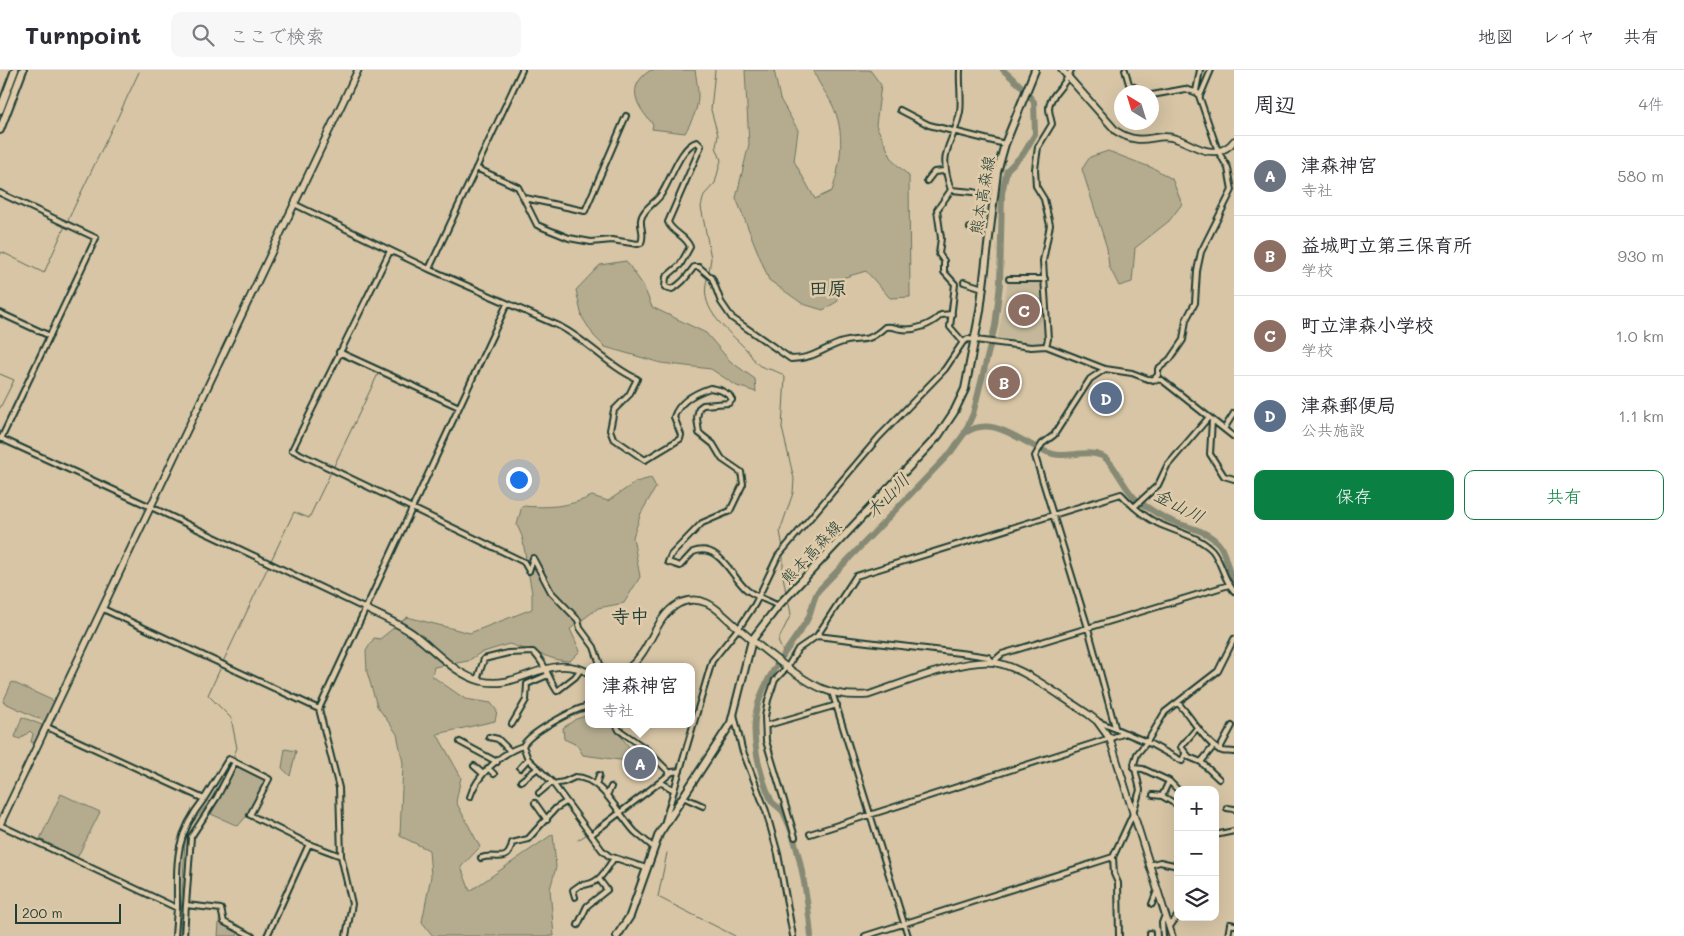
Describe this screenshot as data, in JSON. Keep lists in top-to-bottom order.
{
  "streets": {
    "main road": ["熊本高森線"]
  },
  "districts": ["田原", "寺中"],
  "water": ["木山川", "金山川"],
  "scale_bar": "200 m",
  "north": "top left",
  "page": {
    "header": "Turnpoint",
    "search": "ここで検索",
    "nav": ["地図", "レイヤ", "共有"],
    "heading": ["周辺", "4件"],
    "list": [
      {
        "mark": "A",
        "name": "津森神宮",
        "note": "寺社",
        "value": "580 m"
      },
      {
        "mark": "B",
        "name": "益城町立第三保育所",
        "note": "学校",
        "value": "930 m"
      },
      {
        "mark": "C",
        "name": "町立津森小学校",
        "note": "学校",
        "value": "1.0 km"
      },
      {
        "mark": "D",
        "name": "津森郵便局",
        "note": "公共施設",
        "value": "1.1 km"
      }
    ],
    "pins": [
      "C",
      "B",
      "D",
      "A"
    ],
    "buttons": ["保存", "共有"],
    "popup": ["津森神宮", "寺社"],
    "map_buttons": ["+", "−"],
    "scale": "200 m"
  }
}
